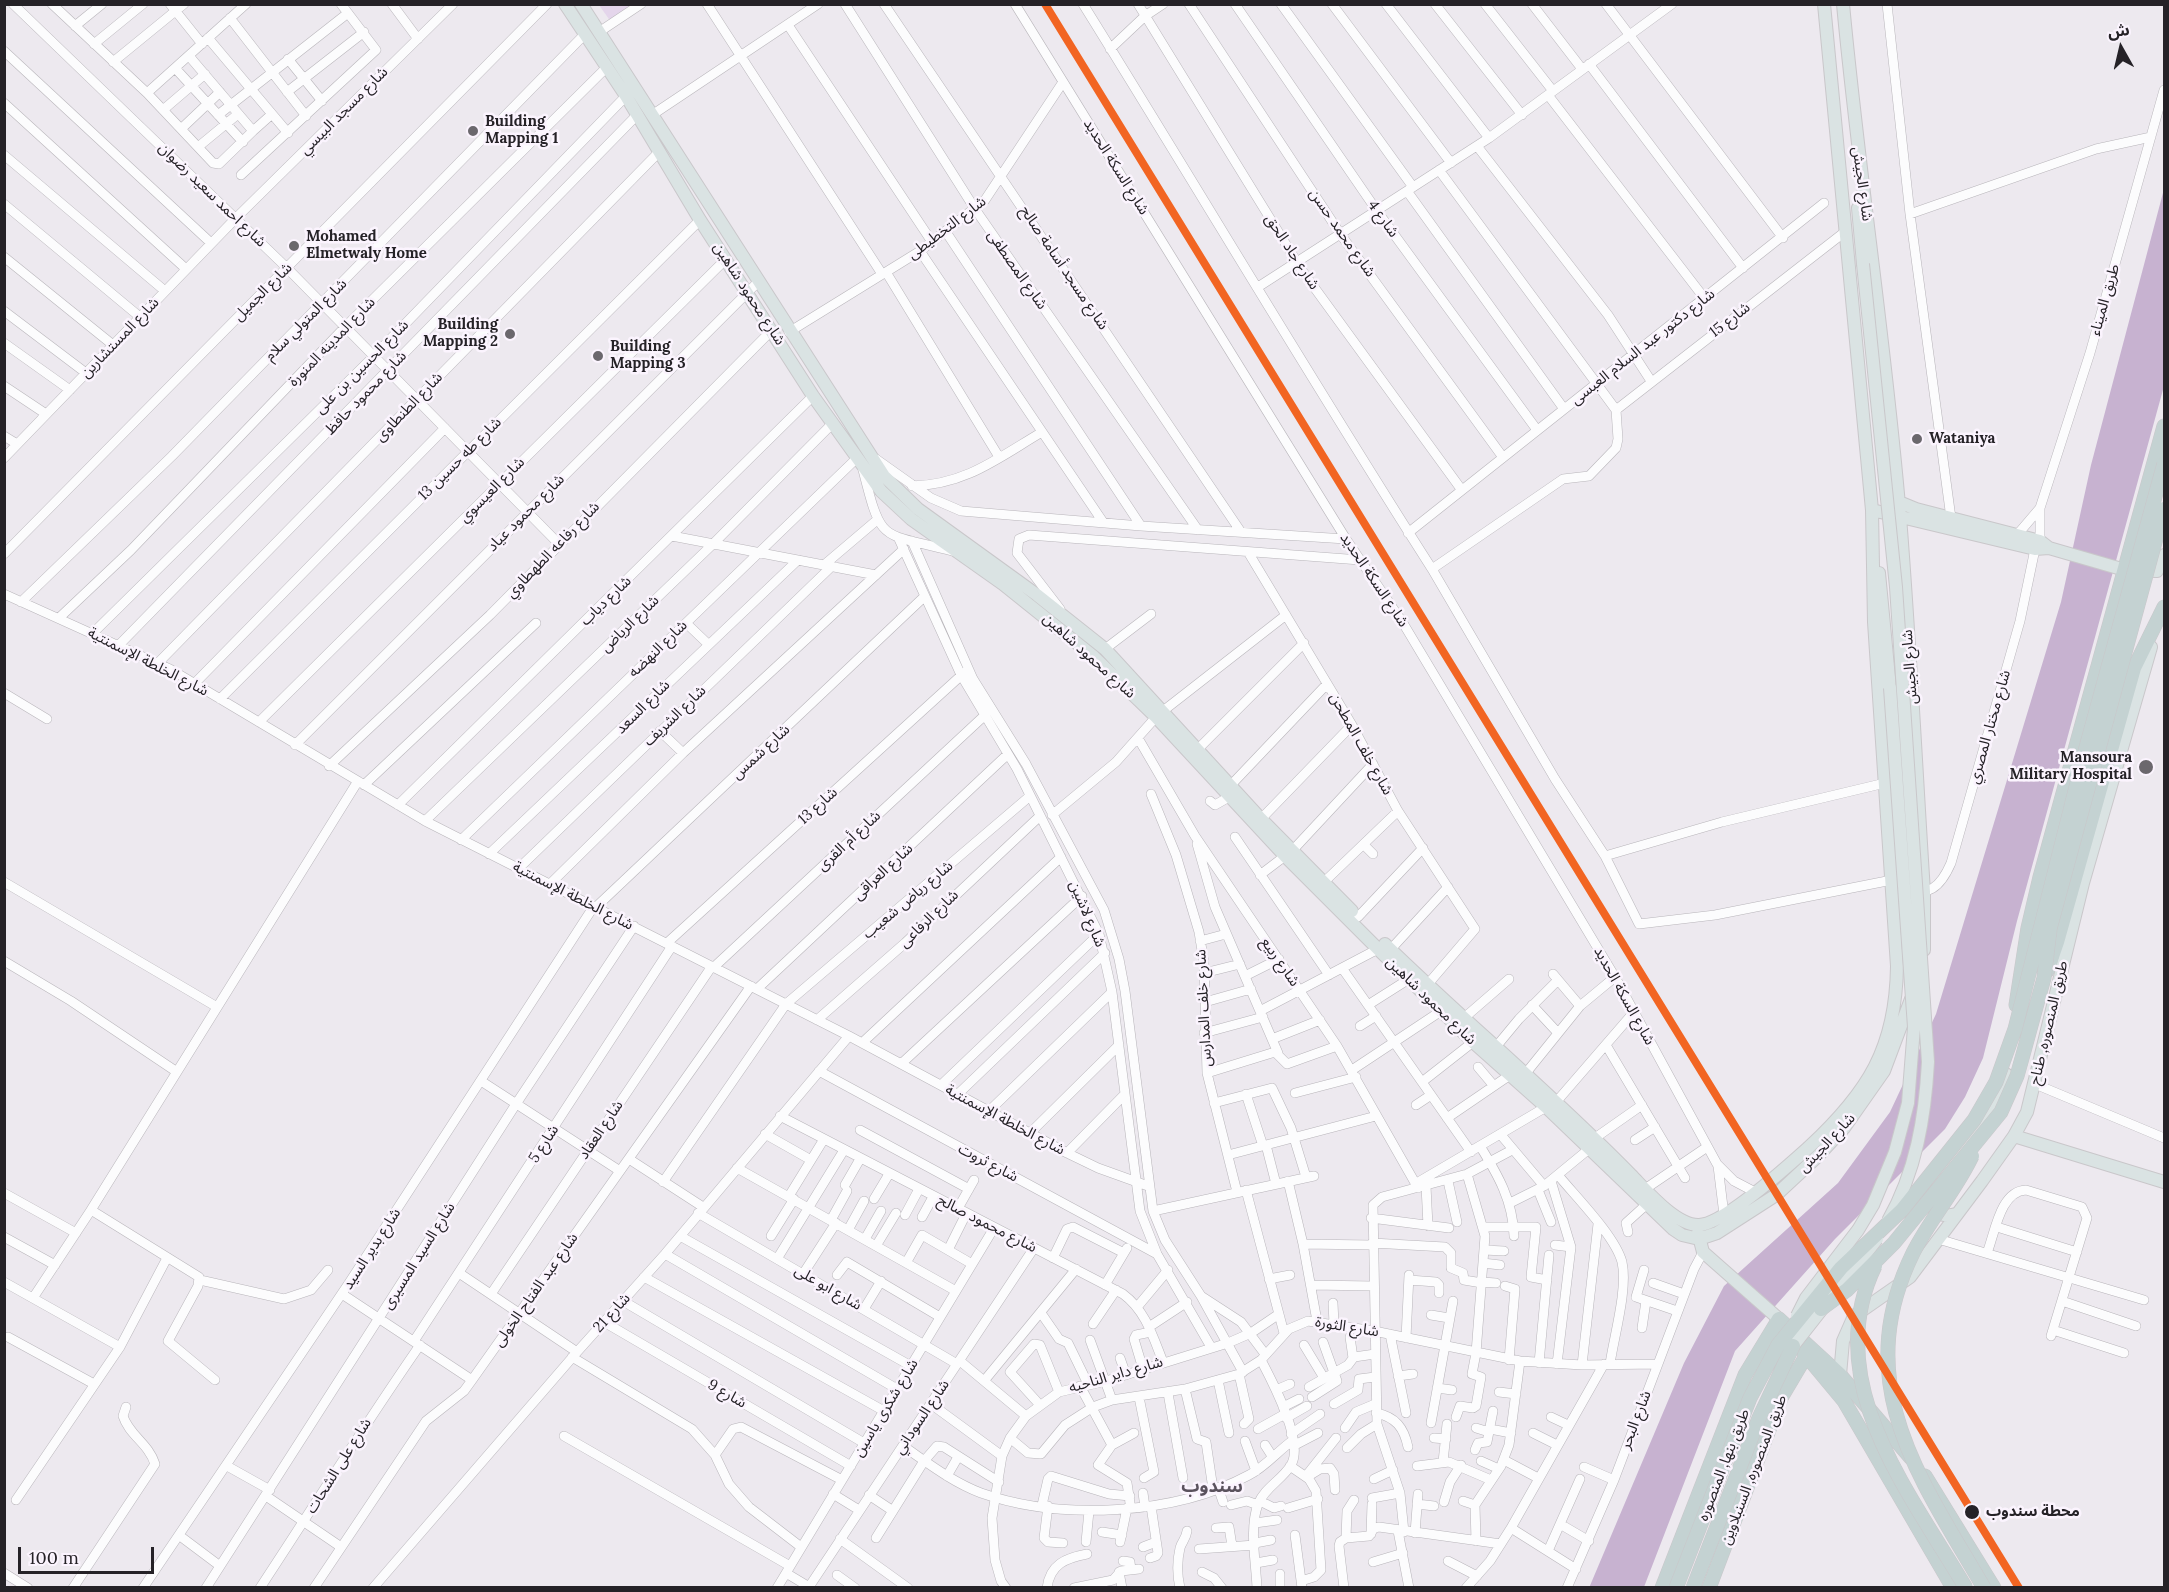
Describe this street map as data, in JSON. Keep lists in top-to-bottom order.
{
  "streets": {
    "highway": ["طريق بنها, المنصوره", "طريق المنصوره, السنبلاوين"],
    "main road": ["شارع الجيش", "شارع محمود شاهين", "طريق المنصوره, طناح"],
    "street": [
      "شارع مسجد البيسي",
      "شارع السكة الحديد",
      "شارع احمد سعيد رضوان",
      "شارع 4",
      "شارع التخطيطى",
      "شارع محمد حسن",
      "شارع جاد الحق",
      "شارع مسجد أسامة صالح",
      "شارع المصطفى",
      "شارع الجميل",
      "طريق الميناء",
      "شارع المتولي سلام",
      "شارع 15",
      "شارع المستشارين",
      "شارع المدينه المنورة",
      "شارع دكتور عبد السلام العبسى",
      "شارع الحسين بن على",
      "شارع محمود حافظ",
      "شارع الطنطاوى",
      "شارع طه حسين 13",
      "شارع العيسوي",
      "شارع محمود عياد",
      "شارع رفاعه الطهطاوي",
      "شارع دياب",
      "شارع الرياض",
      "شارع النهضه",
      "شارع الخلطة الإسمنتية",
      "شارع السعد",
      "شارع الشريف",
      "شارع مختار المصري",
      "شارع خلف المطحن",
      "شارع شمس",
      "شارع 13",
      "شارع أم القرى",
      "شارع العراقى",
      "شارع رياض شعيب",
      "شارع لاشين",
      "شارع الرفاعى",
      "شارع ربيع",
      "شارع خلف المدارس",
      "شارع العقاد",
      "شارع 5",
      "شارع ثروت",
      "شارع محمود صالح",
      "شارع بدير السيد",
      "شارع السيد المسيرى",
      "شارع ابو على",
      "شارع عبد الفتاح الخولى",
      "شارع 21",
      "شارع الثورة",
      "شارع داير الناحيه",
      "شارع 9",
      "شارع شكرى ياسين",
      "شارع السوداني",
      "شارع البحر",
      "شارع على الشحات"
    ]
  },
  "crossings": [
    ["شارع مسجد البيسي", "شارع احمد سعيد رضوان"],
    ["شارع مسجد البيسي", "شارع المستشارين"],
    ["شارع السكة الحديد", "شارع الجيش"],
    ["شارع السكة الحديد", "شارع التخطيطى"],
    ["شارع الجيش", "شارع محمود شاهين"],
    ["شارع الجيش", "شارع 15"],
    ["شارع الجيش", "شارع مختار المصري"],
    ["شارع احمد سعيد رضوان", "شارع الجميل"],
    ["شارع احمد سعيد رضوان", "شارع المتولي سلام"],
    ["شارع احمد سعيد رضوان", "شارع المستشارين"],
    ["شارع احمد سعيد رضوان", "شارع المدينه المنورة"],
    ["شارع احمد سعيد رضوان", "شارع الحسين بن على"],
    ["شارع احمد سعيد رضوان", "شارع محمود حافظ"],
    ["شارع احمد سعيد رضوان", "شارع الطنطاوى"],
    ["شارع احمد سعيد رضوان", "شارع طه حسين 13"],
    ["شارع احمد سعيد رضوان", "شارع العيسوي"],
    ["شارع احمد سعيد رضوان", "شارع محمود عياد"],
    ["شارع احمد سعيد رضوان", "شارع رفاعه الطهطاوي"],
    ["شارع 4", "شارع دكتور عبد السلام العبسى"],
    ["شارع التخطيطى", "شارع مسجد أسامة صالح"],
    ["شارع التخطيطى", "شارع المصطفى"],
    ["شارع التخطيطى", "شارع محمود شاهين"],
    ["شارع محمد حسن", "شارع دكتور عبد السلام العبسى"],
    ["شارع جاد الحق", "شارع دكتور عبد السلام العبسى"],
    ["شارع محمود شاهين", "شارع المتولي سلام"],
    ["شارع محمود شاهين", "شارع المدينه المنورة"],
    ["شارع محمود شاهين", "شارع الحسين بن على"],
    ["شارع محمود شاهين", "شارع محمود حافظ"],
    ["شارع محمود شاهين", "شارع الطنطاوى"],
    ["شارع محمود شاهين", "شارع طه حسين 13"],
    ["شارع محمود شاهين", "شارع العيسوي"],
    ["شارع محمود شاهين", "شارع محمود عياد"],
    ["شارع محمود شاهين", "شارع رفاعه الطهطاوي"],
    ["شارع محمود شاهين", "شارع دياب"],
    ["شارع محمود شاهين", "شارع الرياض"],
    ["شارع محمود شاهين", "شارع النهضه"],
    ["شارع محمود شاهين", "شارع خلف المطحن"],
    ["طريق الميناء", "شارع مختار المصري"],
    ["شارع المتولي سلام", "شارع الخلطة الإسمنتية"],
    ["شارع المدينه المنورة", "شارع الخلطة الإسمنتية"],
    ["شارع الحسين بن على", "شارع الخلطة الإسمنتية"],
    ["شارع محمود حافظ", "شارع الخلطة الإسمنتية"],
    ["شارع الطنطاوى", "شارع الخلطة الإسمنتية"],
    ["شارع طه حسين 13", "شارع الخلطة الإسمنتية"],
    ["شارع العيسوي", "شارع الخلطة الإسمنتية"],
    ["شارع محمود عياد", "شارع الخلطة الإسمنتية"],
    ["شارع رفاعه الطهطاوي", "شارع الخلطة الإسمنتية"],
    ["شارع دياب", "شارع الخلطة الإسمنتية"],
    ["شارع الرياض", "شارع الخلطة الإسمنتية"],
    ["شارع النهضه", "شارع الخلطة الإسمنتية"],
    ["شارع الخلطة الإسمنتية", "شارع السعد"],
    ["شارع الخلطة الإسمنتية", "شارع الشريف"],
    ["شارع الخلطة الإسمنتية", "شارع شمس"],
    ["شارع الخلطة الإسمنتية", "شارع 13"],
    ["شارع الخلطة الإسمنتية", "شارع أم القرى"],
    ["شارع الخلطة الإسمنتية", "شارع العراقى"],
    ["شارع الخلطة الإسمنتية", "شارع رياض شعيب"],
    ["شارع الخلطة الإسمنتية", "شارع لاشين"],
    ["شارع الخلطة الإسمنتية", "شارع الرفاعى"],
    ["شارع الخلطة الإسمنتية", "شارع العقاد"],
    ["شارع الخلطة الإسمنتية", "شارع 5"],
    ["شارع الخلطة الإسمنتية", "شارع بدير السيد"],
    ["شارع الخلطة الإسمنتية", "شارع السيد المسيرى"],
    ["شارع الخلطة الإسمنتية", "شارع عبد الفتاح الخولى"],
    ["شارع الخلطة الإسمنتية", "شارع 21"],
    ["شارع شمس", "شارع لاشين"],
    ["شارع شمس", "شارع بدير السيد"],
    ["شارع 13", "شارع لاشين"],
    ["شارع 13", "شارع 5"],
    ["شارع أم القرى", "شارع لاشين"],
    ["شارع أم القرى", "شارع العقاد"],
    ["شارع العراقى", "شارع لاشين"],
    ["شارع العراقى", "شارع عبد الفتاح الخولى"],
    ["شارع رياض شعيب", "شارع لاشين"],
    ["شارع رياض شعيب", "شارع ابو على"],
    ["شارع لاشين", "شارع الرفاعى"],
    ["شارع لاشين", "شارع ثروت"],
    ["شارع لاشين", "شارع الثورة"],
    ["شارع لاشين", "شارع داير الناحيه"],
    ["شارع خلف المدارس", "شارع الثورة"],
    ["شارع خلف المدارس", "شارع داير الناحيه"],
    ["شارع 5", "شارع على الشحات"],
    ["شارع ثروت", "شارع 21"],
    ["شارع محمود صالح", "شارع 21"],
    ["شارع محمود صالح", "شارع داير الناحيه"],
    ["شارع محمود صالح", "شارع شكرى ياسين"],
    ["شارع محمود صالح", "شارع السوداني"],
    ["شارع ابو على", "شارع عبد الفتاح الخولى"],
    ["شارع ابو على", "شارع 21"],
    ["شارع ابو على", "شارع داير الناحيه"],
    ["شارع ابو على", "شارع شكرى ياسين"],
    ["شارع ابو على", "شارع السوداني"],
    ["شارع 21", "شارع 9"],
    ["شارع الثورة", "شارع داير الناحيه"],
    ["شارع الثورة", "شارع البحر"],
    ["شارع 9", "شارع شكرى ياسين"]
  ],
  "districts": ["سندوب"],
  "places": [
    "Building Mapping 1",
    "Mohamed Elmetwaly Home",
    "Building Mapping 2",
    "Building Mapping 3",
    "Wataniya",
    "Mansoura Military Hospital",
    "محطة سندوب"
  ],
  "scale_bar": "100 m",
  "north": "top"
}
